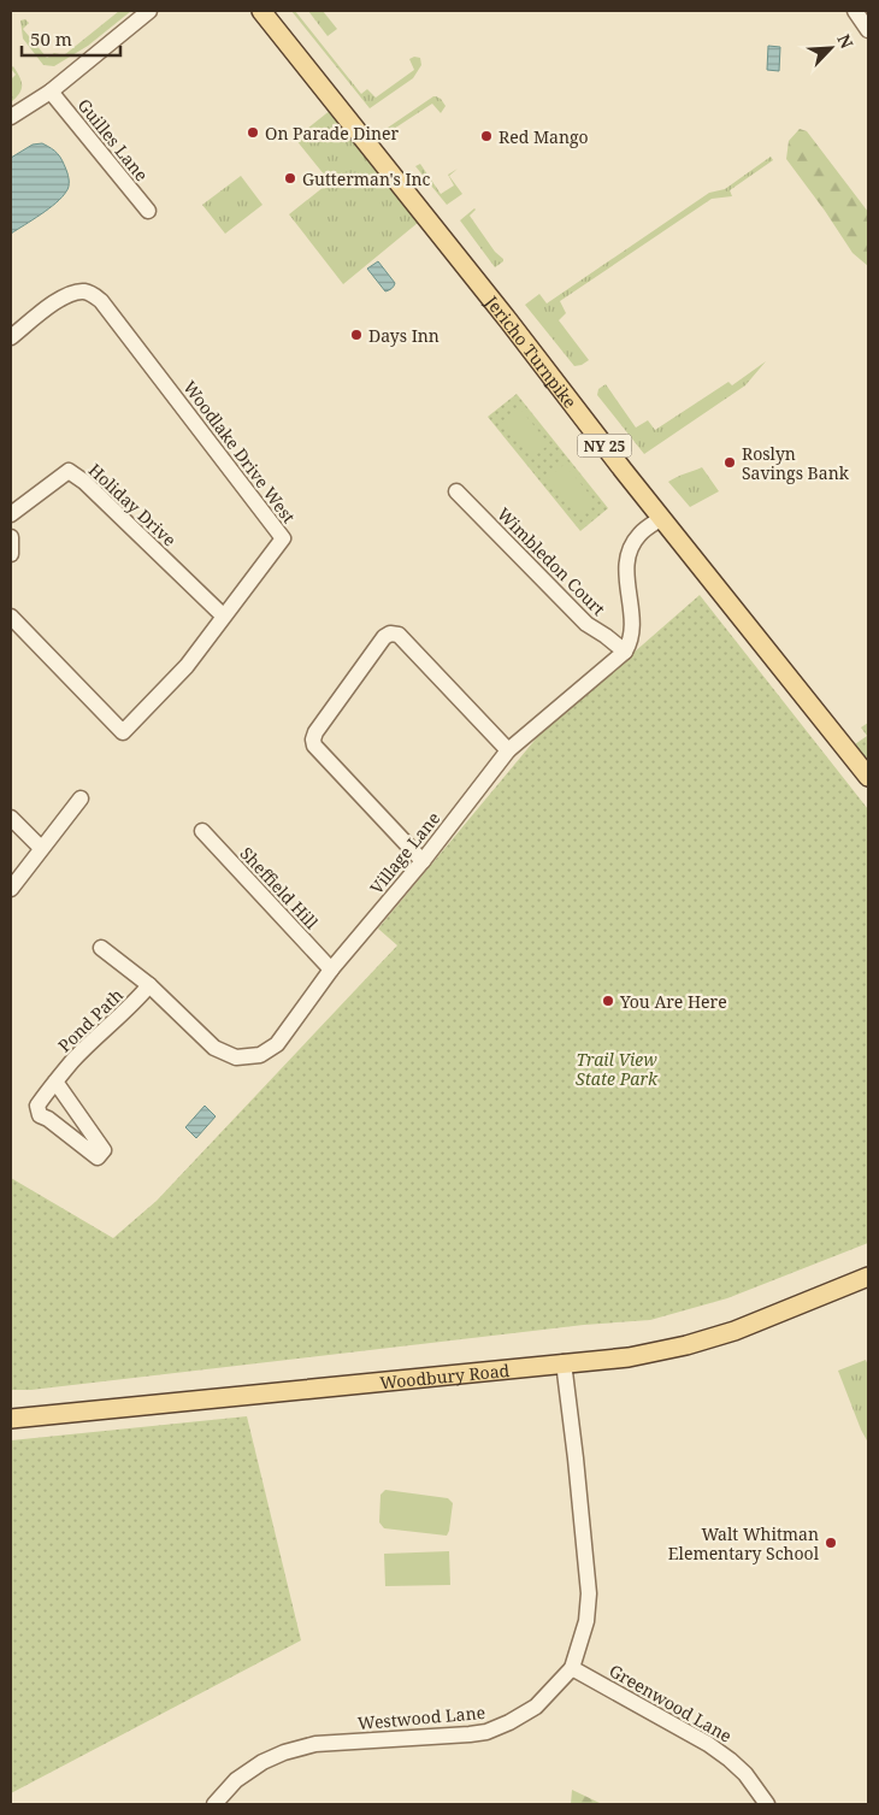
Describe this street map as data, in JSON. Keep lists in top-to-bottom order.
{
  "streets": {
    "main road": ["Jericho Turnpike", "NY 25", "Woodbury Road"],
    "street": [
      "Guilles Lane",
      "Woodlake Drive West",
      "Holiday Drive",
      "Wimbledon Court",
      "Village Lane",
      "Sheffield Hill",
      "Pond Path",
      "Greenwood Lane",
      "Westwood Lane"
    ]
  },
  "crossings": [
    ["Woodlake Drive West", "Holiday Drive"],
    ["Wimbledon Court", "Village Lane"],
    ["Village Lane", "Sheffield Hill"],
    ["Village Lane", "Pond Path"],
    ["Woodbury Road", "Westwood Lane"],
    ["Greenwood Lane", "Westwood Lane"]
  ],
  "parks": ["Trail View State Park"],
  "places": [
    "On Parade Diner",
    "Red Mango",
    "Gutterman's Inc",
    "Days Inn",
    "Roslyn Savings Bank",
    "You Are Here",
    "Walt Whitman Elementary School"
  ],
  "scale_bar": "50 m",
  "north": "top right"
}
